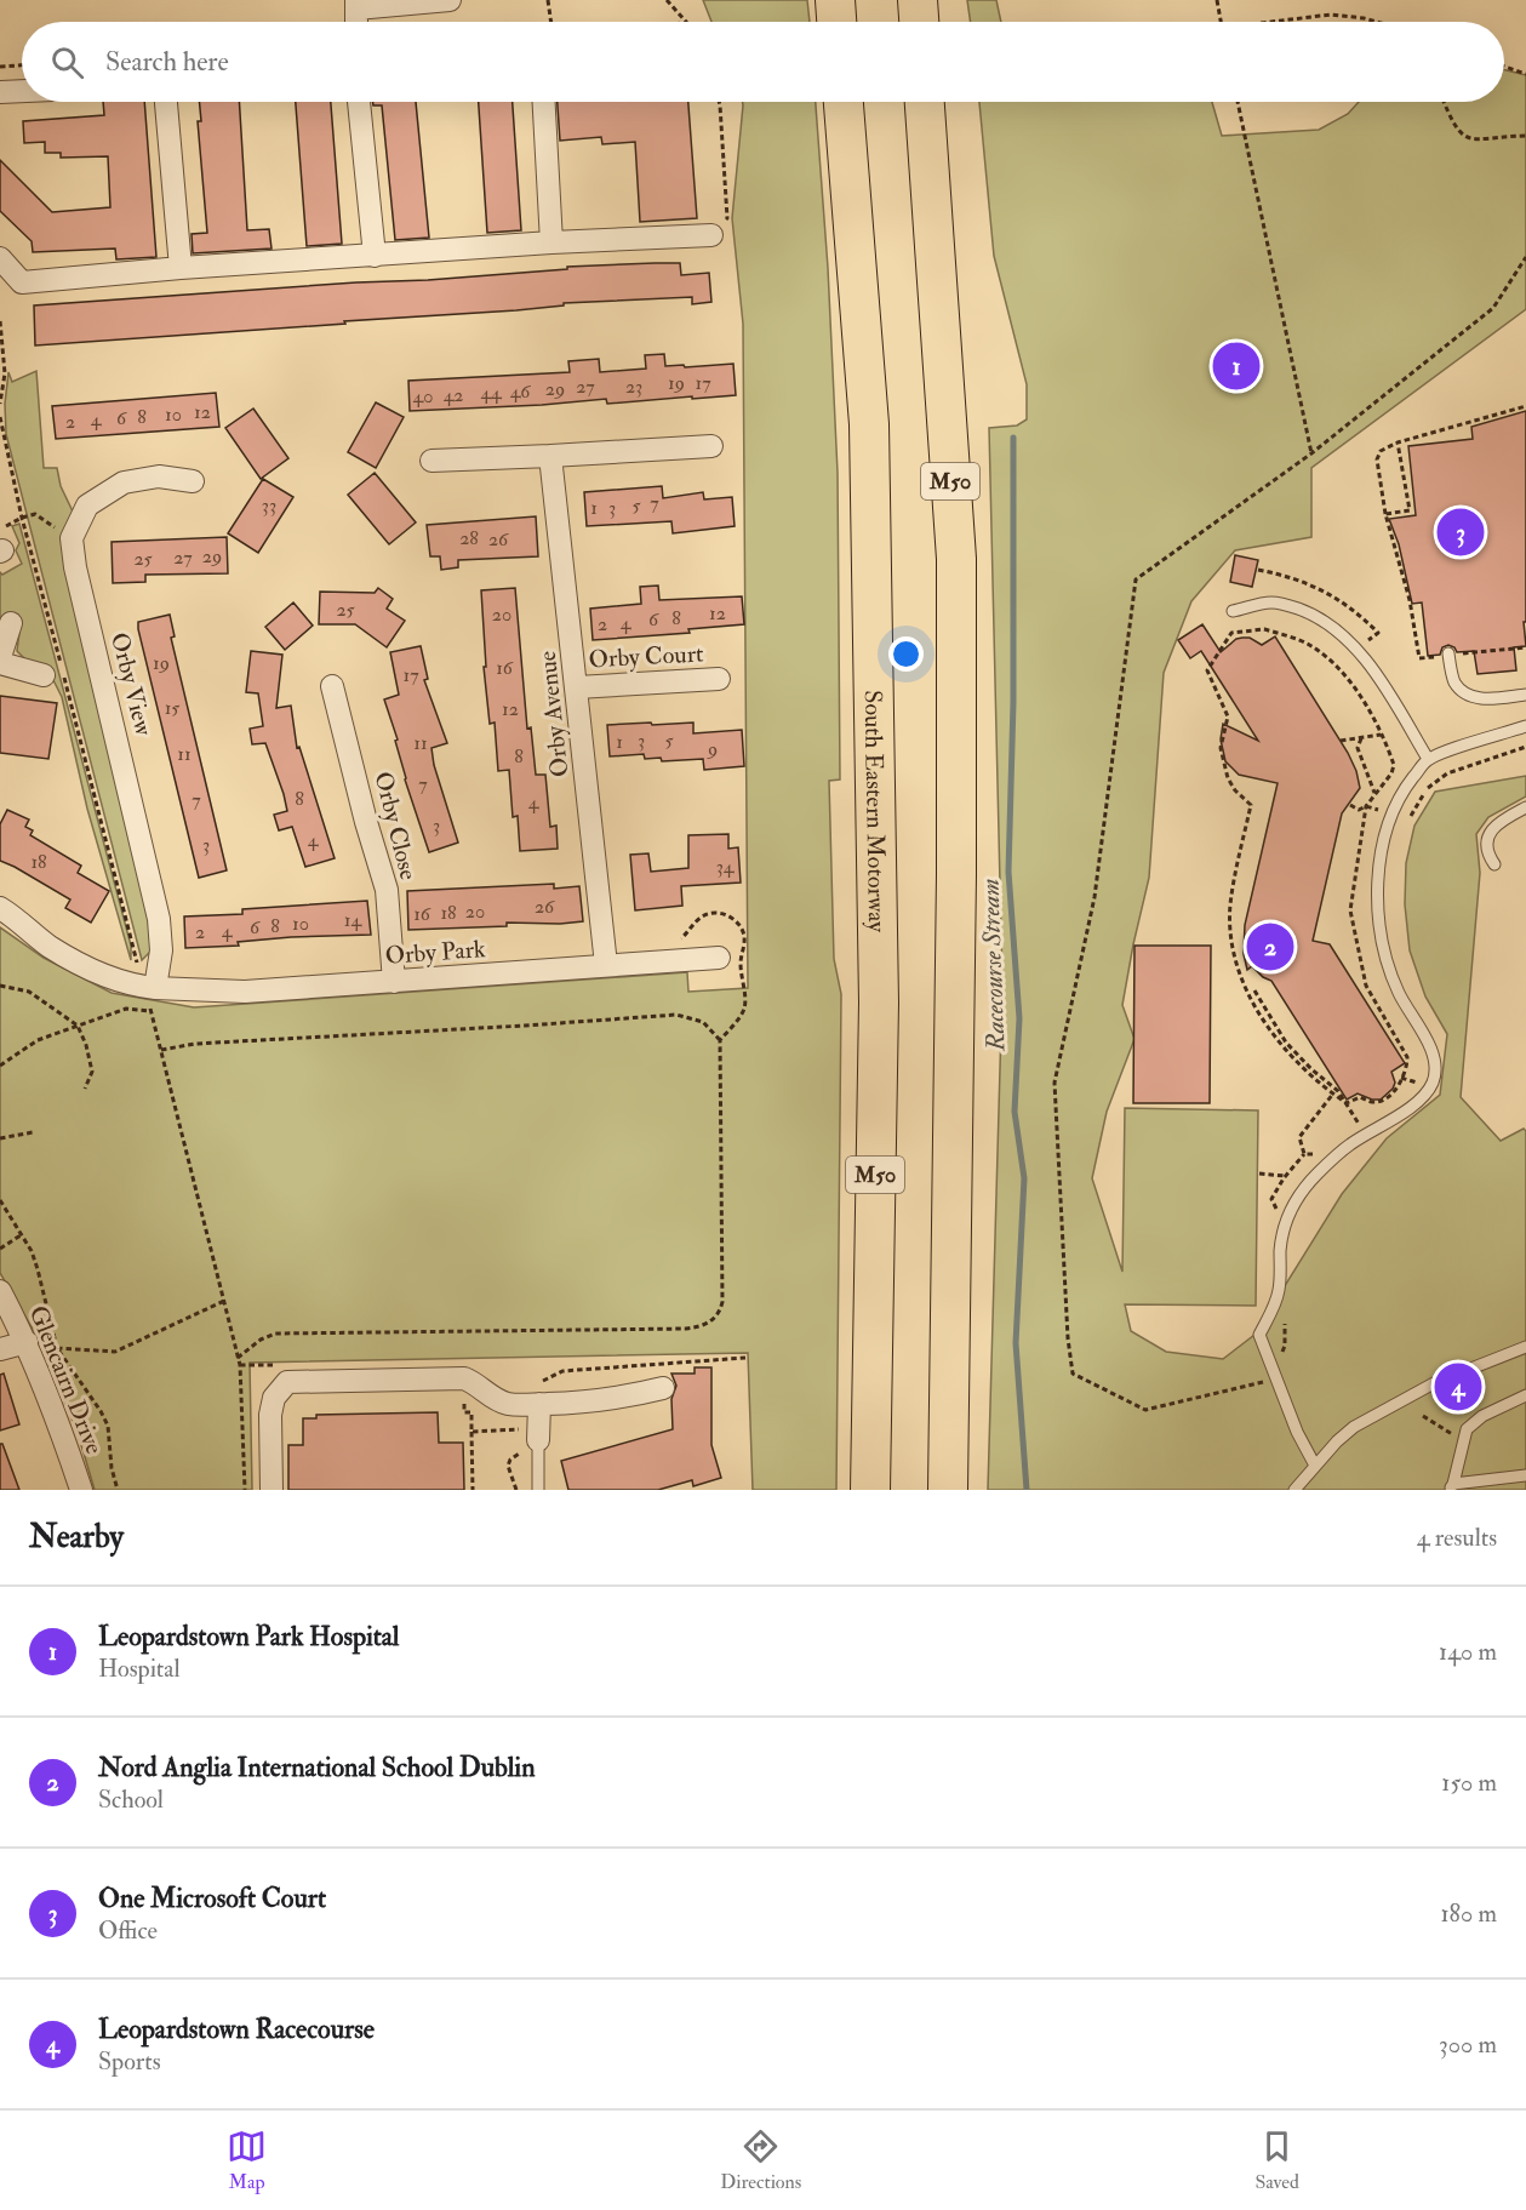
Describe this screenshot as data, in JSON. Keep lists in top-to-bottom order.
{
  "streets": {
    "highway": ["M50", "South Eastern Motorway"],
    "street": [
      "Orby Court",
      "Orby View",
      "Orby Avenue",
      "Orby Close",
      "Orby Park",
      "Glencairn Drive"
    ]
  },
  "crossings": [
    ["Orby Court", "Orby Avenue"],
    ["Orby View", "Orby Park"],
    ["Orby Avenue", "Orby Park"],
    ["Orby Close", "Orby Park"]
  ],
  "water": ["Racecourse Stream"],
  "house_numbers": [
    "19",
    "17",
    "27",
    "23",
    "29",
    "46",
    "44",
    "42",
    "40",
    "12",
    "10",
    "8",
    "6",
    "4",
    "2",
    "7",
    "33",
    "5",
    "1",
    "3",
    "28",
    "26",
    "29",
    "27",
    "25",
    "25",
    "12",
    "20",
    "8",
    "6",
    "4",
    "2",
    "19",
    "16",
    "17",
    "15",
    "12",
    "3",
    "5",
    "1",
    "11",
    "9",
    "11",
    "8",
    "7",
    "8",
    "7",
    "4",
    "3",
    "4",
    "3",
    "18",
    "34",
    "26",
    "20",
    "18",
    "16",
    "14",
    "10",
    "8",
    "6",
    "4",
    "2"
  ],
  "page": {
    "search": "Search here",
    "pins": [
      "1",
      "3",
      "2",
      "4"
    ],
    "heading": ["Nearby", "4 results"],
    "list": [
      {
        "mark": "1",
        "name": "Leopardstown Park Hospital",
        "note": "Hospital",
        "value": "140 m"
      },
      {
        "mark": "2",
        "name": "Nord Anglia International School Dublin",
        "note": "School",
        "value": "150 m"
      },
      {
        "mark": "3",
        "name": "One Microsoft Court",
        "note": "Office",
        "value": "180 m"
      },
      {
        "mark": "4",
        "name": "Leopardstown Racecourse",
        "note": "Sports",
        "value": "300 m"
      }
    ],
    "nav": ["Map", "Directions", "Saved"]
  }
}
